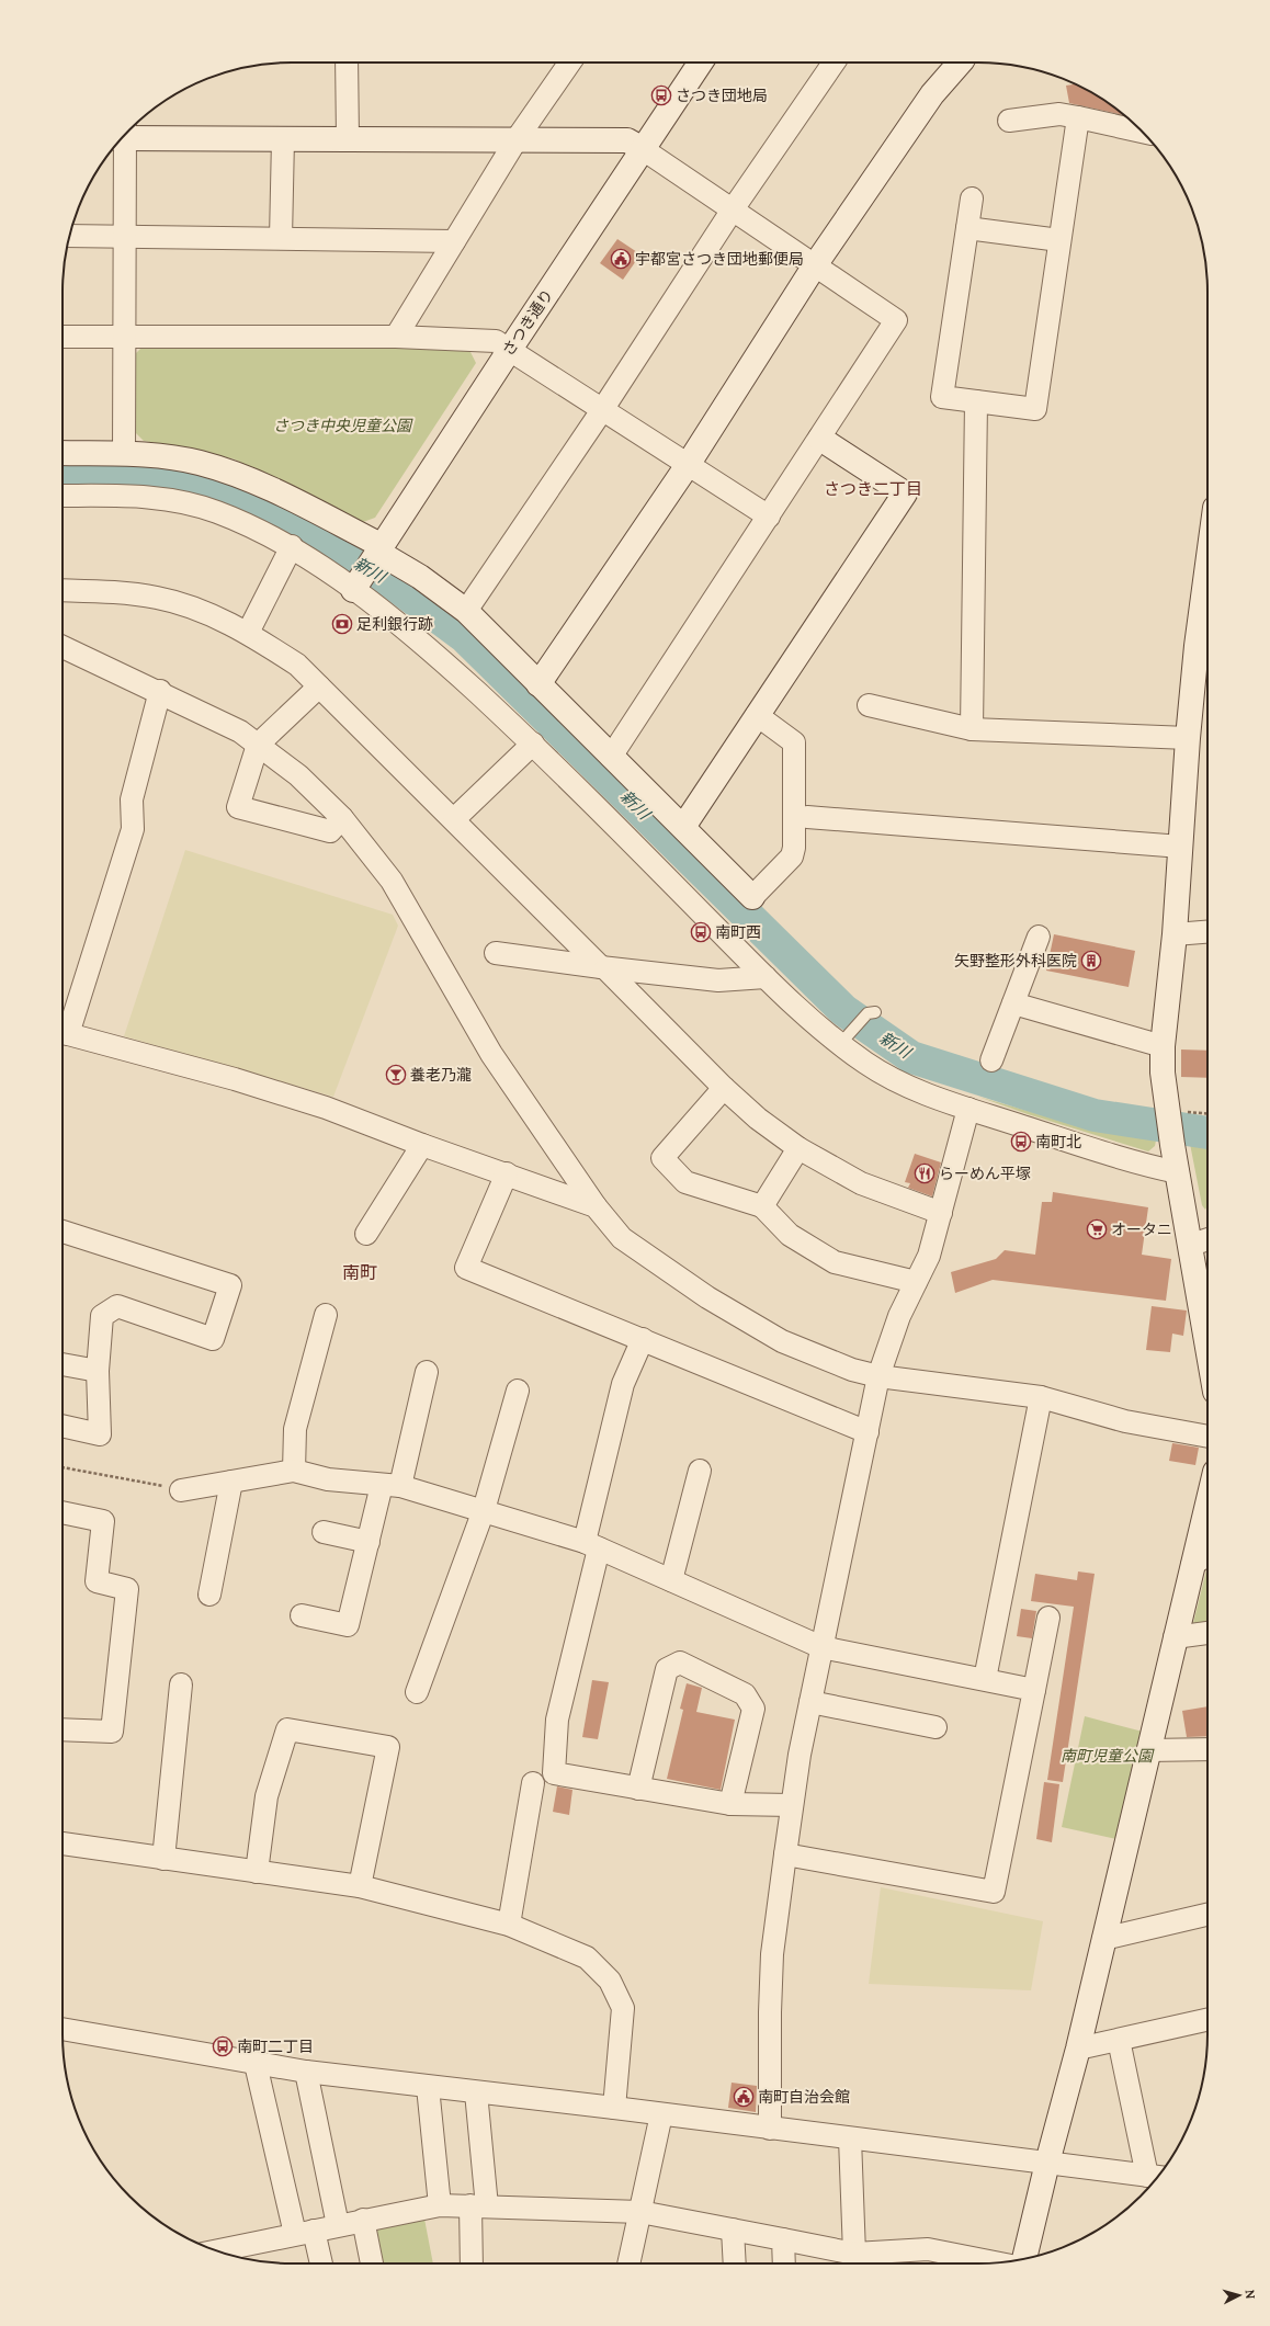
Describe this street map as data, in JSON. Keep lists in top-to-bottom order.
{
  "streets": {
    "street": ["さつき通り"]
  },
  "districts": ["さつき二丁目", "南町"],
  "water": ["新川"],
  "parks": ["さつき中央児童公園", "南町児童公園"],
  "places": {
    "bus stop": [
      "さつき団地局",
      "南町西",
      "南町北",
      "南町二丁目"
    ],
    "public building": ["宇都宮さつき団地郵便局", "南町自治会館"],
    "bank": ["足利銀行跡"],
    "building": ["矢野整形外科医院"],
    "bar": ["養老乃瀧"],
    "restaurant": ["らーめん平塚"],
    "supermarket": ["オータニ"]
  },
  "north": "right"
}
